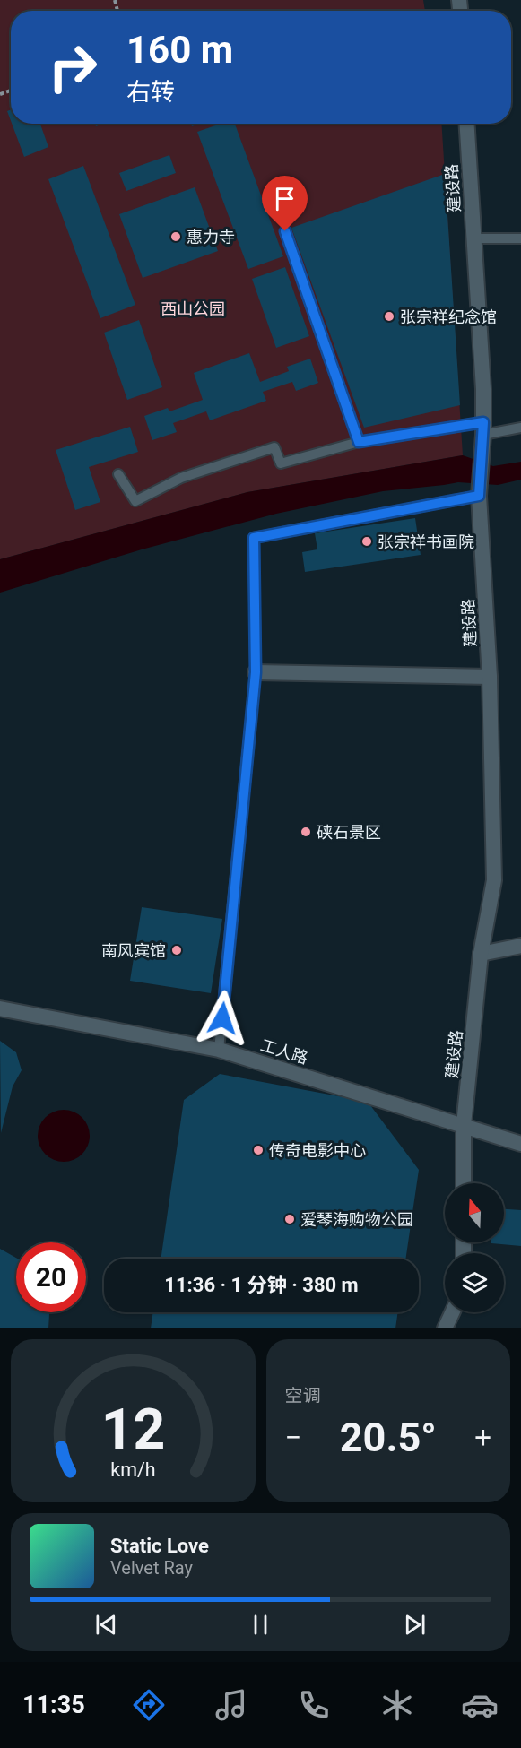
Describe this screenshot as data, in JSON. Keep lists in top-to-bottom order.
{
  "streets": {
    "street": ["建设路", "工人路"]
  },
  "crossings": [
    ["建设路", "工人路"]
  ],
  "parks": ["西山公园"],
  "places": [
    "惠力寺",
    "张宗祥纪念馆",
    "张宗祥书画院",
    "硖石景区",
    "南风宾馆",
    "传奇电影中心",
    "爱琴海购物公园"
  ],
  "north": "top",
  "page": {
    "turn": ["160 m", "右转"],
    "limit": "20",
    "trip": "11:36 · 1 分钟 · 380 m",
    "tile": "空调",
    "heat": ["−", "20.5°", "+"],
    "song": ["Static Love", "Velvet Ray"],
    "tabs": "11:35",
    "gauge": ["12", "km/h"]
  }
}
